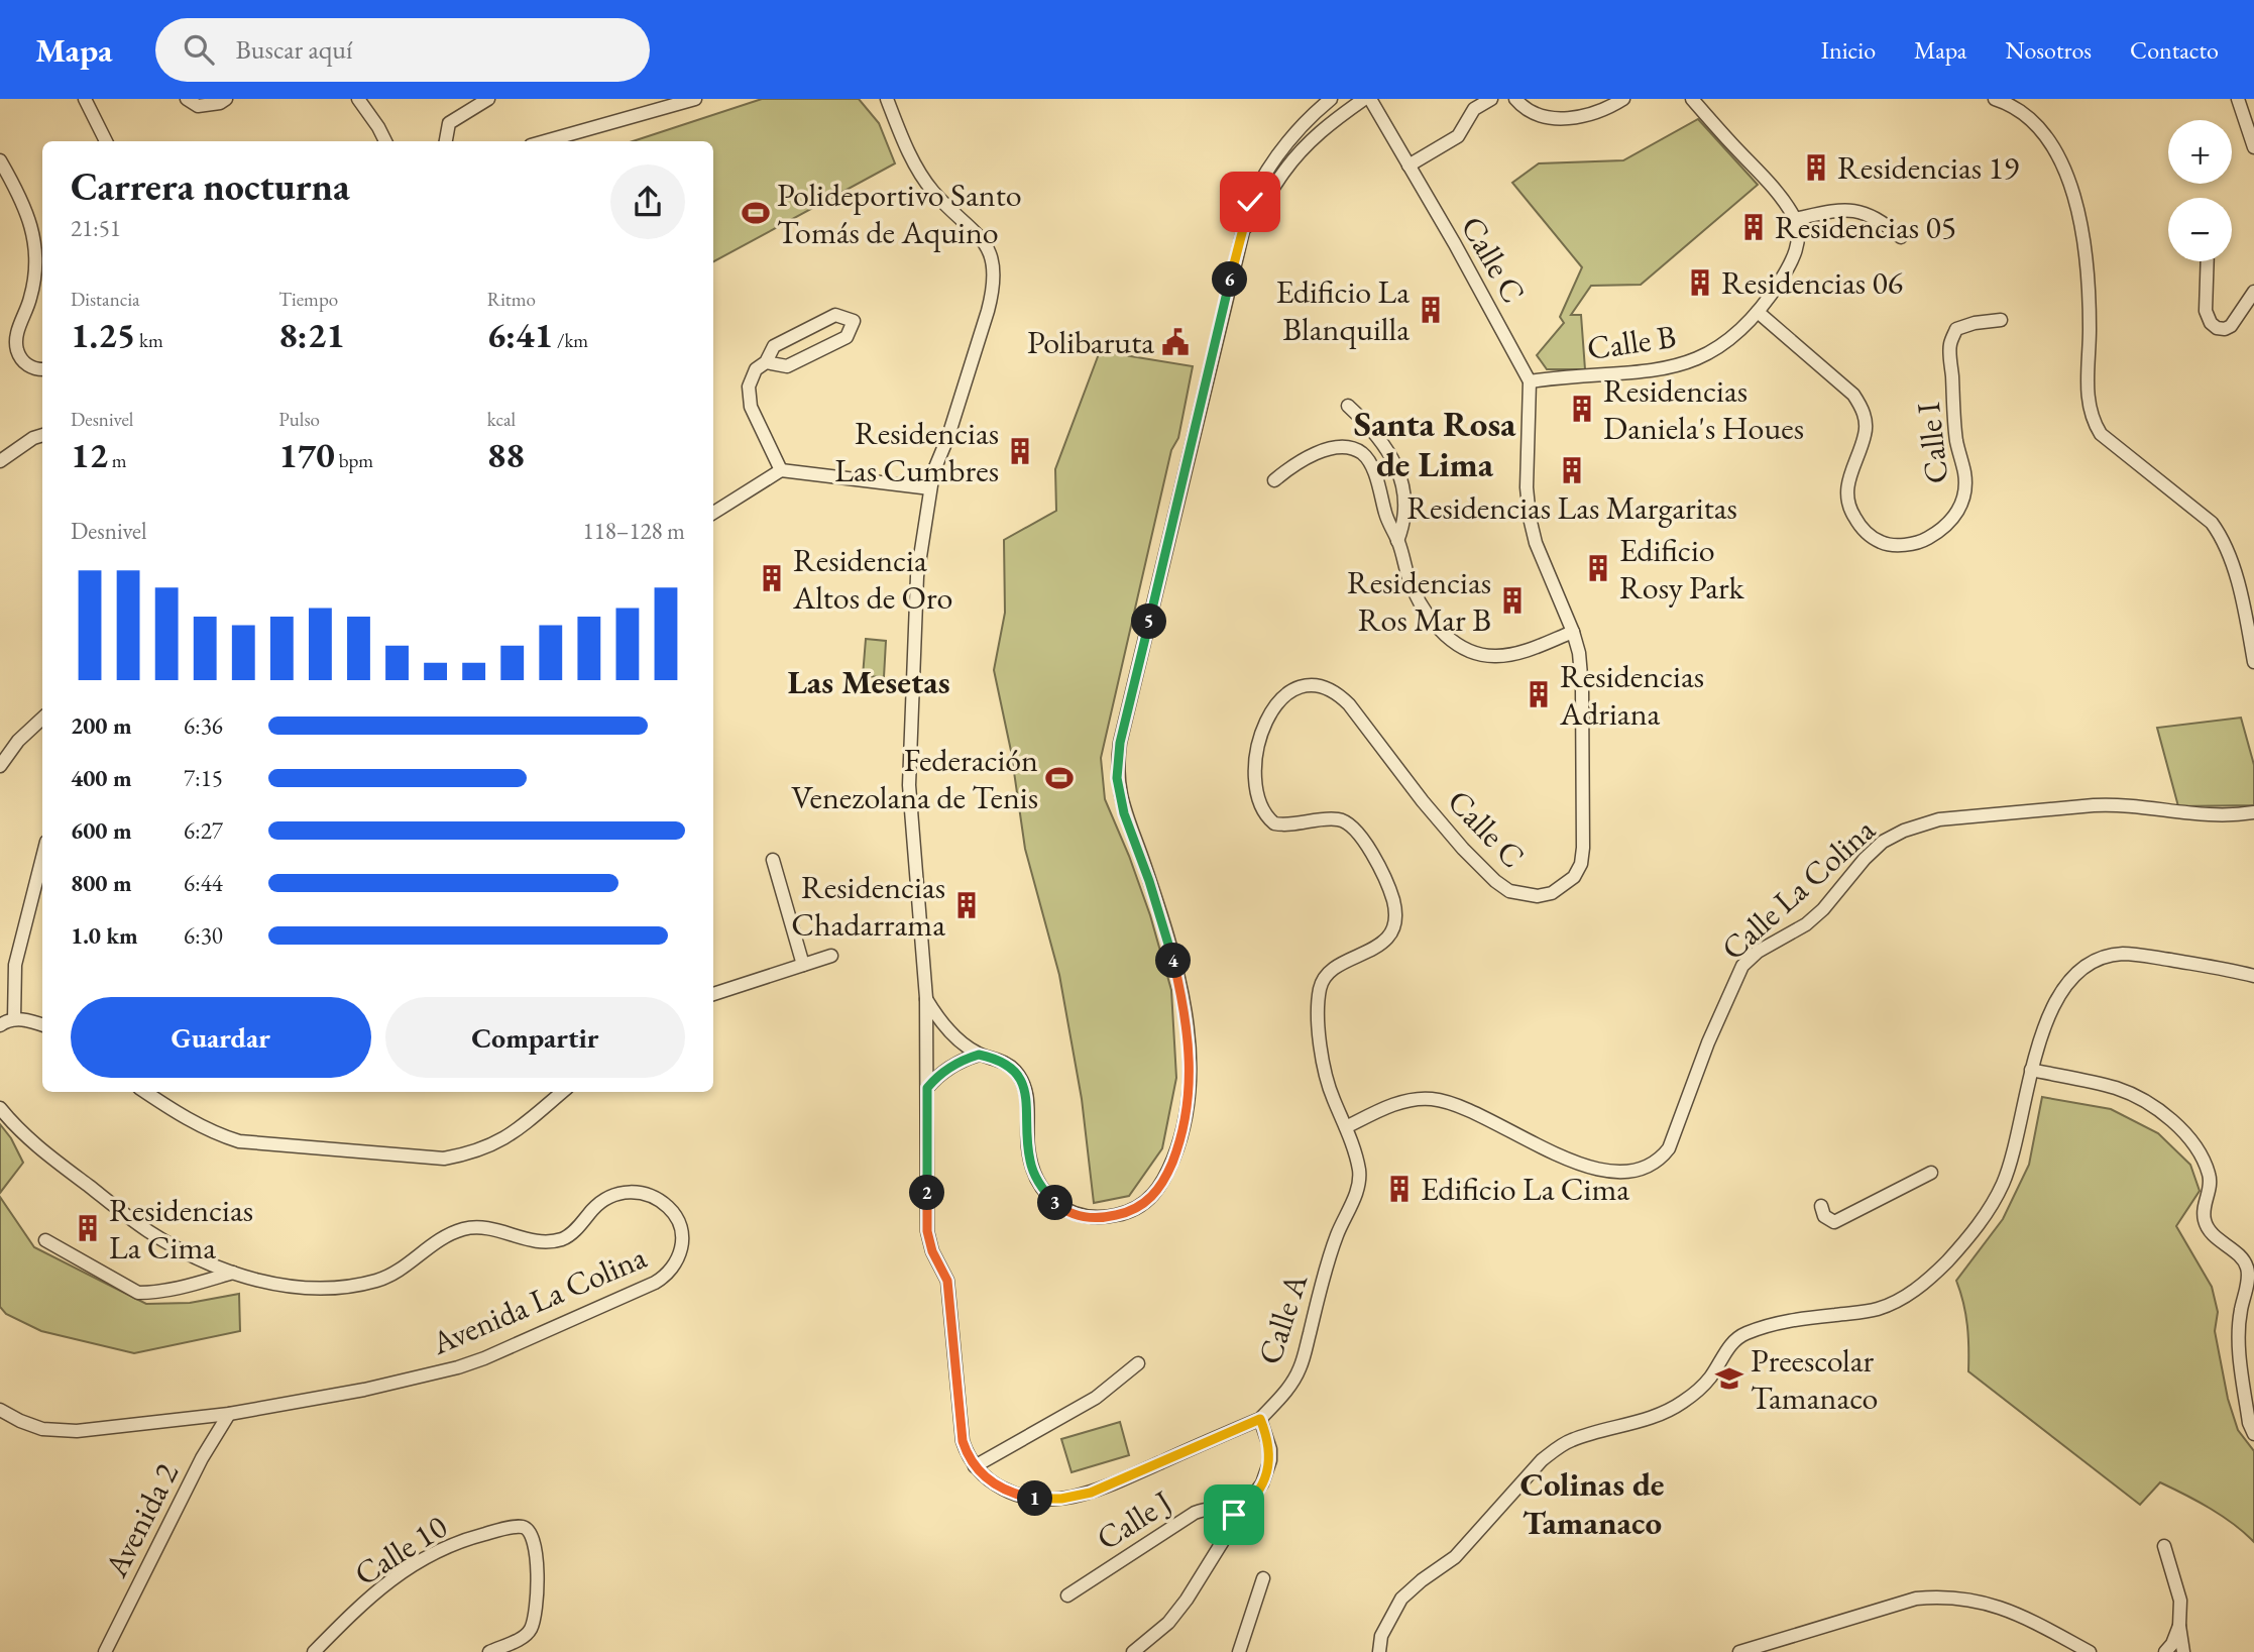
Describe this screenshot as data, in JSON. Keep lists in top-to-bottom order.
{
  "streets": {
    "street": [
      "Calle C",
      "Calle B",
      "Calle I",
      "Calle La Colina",
      "Avenida La Colina",
      "Calle A",
      "Avenida 2",
      "Calle J",
      "Calle 10"
    ]
  },
  "crossings": [
    ["Calle C", "Calle B"],
    ["Calle C", "Calle La Colina"],
    ["Calle C", "Calle A"],
    ["Calle B", "Calle I"],
    ["Calle La Colina", "Calle A"],
    ["Avenida La Colina", "Avenida 2"]
  ],
  "districts": ["Santa Rosa de Lima", "Las Mesetas", "Colinas de Tamanaco"],
  "places": {
    "building": [
      "Residencias 19",
      "Residencias 05",
      "Residencias 06",
      "Edificio La Blanquilla",
      "Residencias Daniela's Houes",
      "Residencias Las Cumbres",
      "Residencias Las Margaritas",
      "Edificio Rosy Park",
      "Residencia Altos de Oro",
      "Residencias Ros Mar B",
      "Residencias Adriana",
      "Residencias Chadarrama",
      "Edificio La Cima",
      "Residencias La Cima"
    ],
    "sports": ["Polideportivo Santo Tomás de Aquino", "Federación Venezolana de Tenis"],
    "public building": ["Polibaruta"],
    "school or university": ["Preescolar Tamanaco"]
  },
  "page": {
    "header": "Mapa",
    "search": "Buscar aquí",
    "nav": [
      "Inicio",
      "Mapa",
      "Nosotros",
      "Contacto"
    ],
    "map_buttons": ["+", "−"],
    "heading": ["Carrera nocturna", "21:51"],
    "pins": [
      "6",
      "5",
      "4",
      "2",
      "3",
      "1"
    ],
    "stats": [
      ["Distancia", "1.25 km"],
      ["Tiempo", "8:21"],
      ["Ritmo", "6:41 /km"],
      ["Desnivel", "12 m"],
      ["Pulso", "170 bpm"],
      ["kcal", "88"]
    ],
    "chart": ["Desnivel", "118–128 m"],
    "list": [
      {
        "name": "200 m",
        "note": "6:36"
      },
      {
        "name": "400 m",
        "note": "7:15"
      },
      {
        "name": "600 m",
        "note": "6:27"
      },
      {
        "name": "800 m",
        "note": "6:44"
      },
      {
        "name": "1.0 km",
        "note": "6:30"
      }
    ],
    "buttons": ["Guardar", "Compartir"]
  }
}
